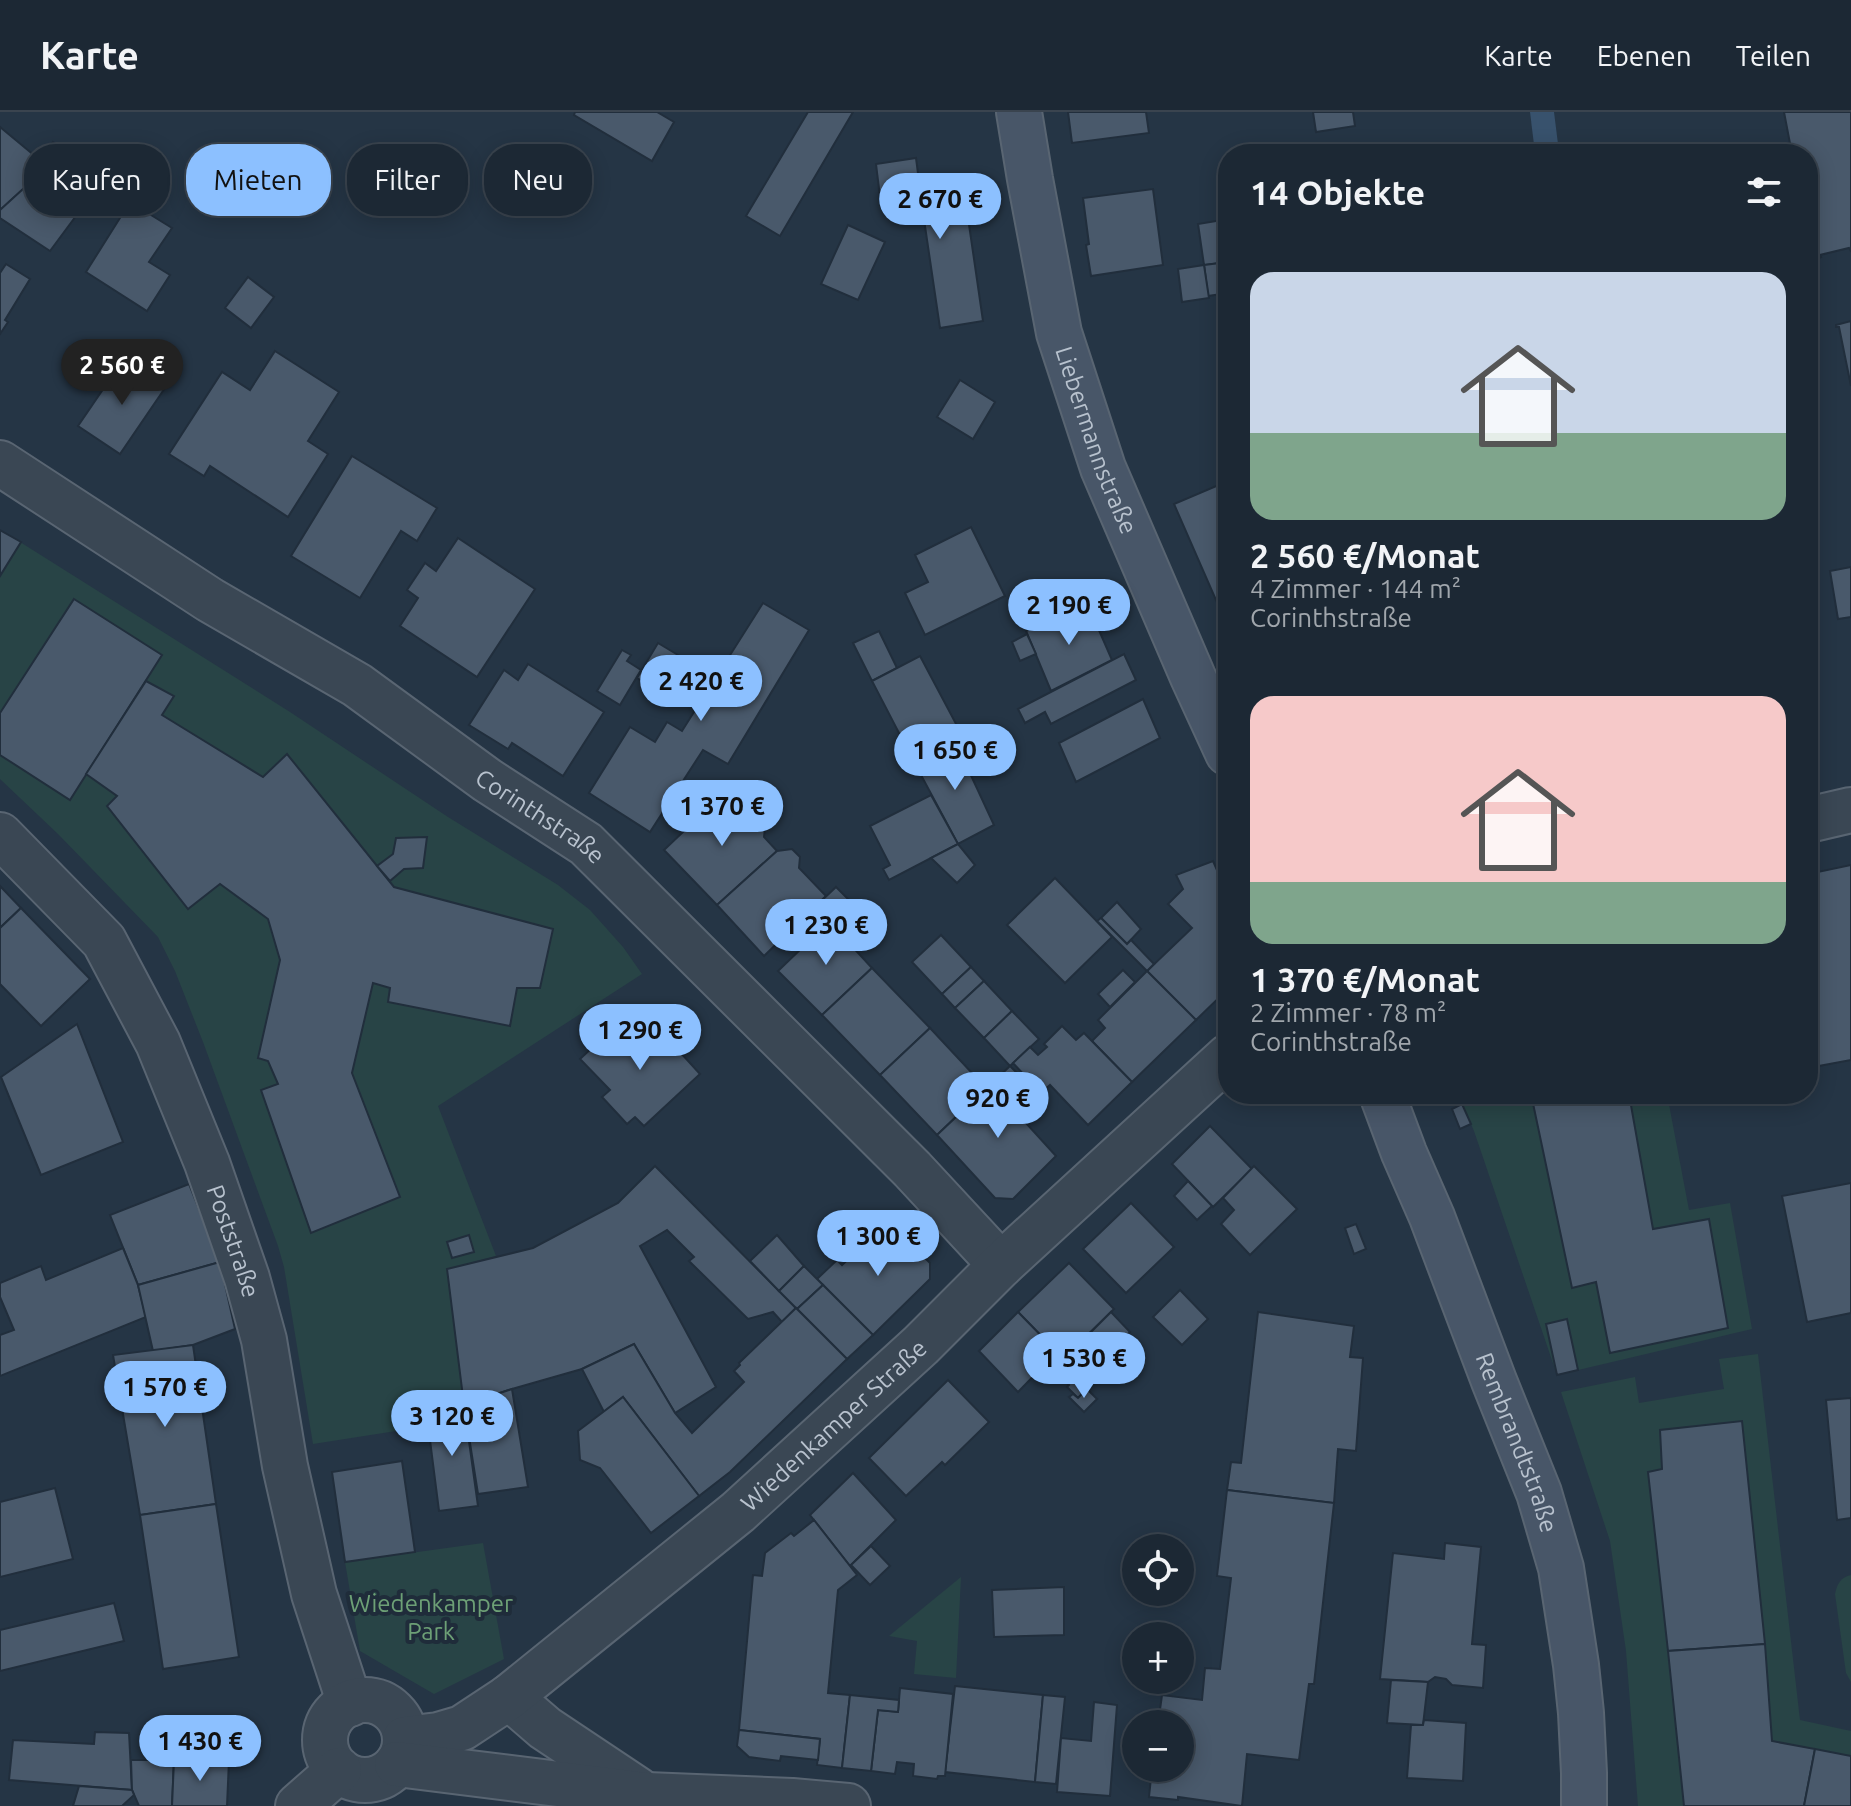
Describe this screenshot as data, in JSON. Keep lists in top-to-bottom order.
{
  "streets": {
    "main road": ["Liebermannstraße", "Rembrandtstraße"],
    "street": ["Corinthstraße", "Poststraße", "Wiedenkamper Straße"]
  },
  "crossings": [
    ["Corinthstraße", "Wiedenkamper Straße"],
    ["Poststraße", "Wiedenkamper Straße"]
  ],
  "parks": ["Wiedenkamper Park"],
  "page": {
    "header": "Karte",
    "nav": ["Karte", "Ebenen", "Teilen"],
    "chip": [
      "Kaufen",
      "Mieten",
      "Filter",
      "Neu"
    ],
    "heading": "14 Objekte",
    "price": [
      "2 670 €",
      "2 560 €",
      "2 190 €",
      "2 420 €",
      "1 650 €",
      "1 370 €",
      "1 230 €",
      "1 290 €",
      "920 €",
      "1 300 €",
      "1 530 €",
      "1 570 €",
      "3 120 €",
      "1 430 €"
    ],
    "list": [
      {
        "name": "2 560 €/Monat",
        "note": "4 Zimmer · 144 m² · Corinthstraße"
      },
      {
        "name": "1 370 €/Monat",
        "note": "2 Zimmer · 78 m² · Corinthstraße"
      }
    ],
    "map_buttons": ["+", "−"]
  }
}
